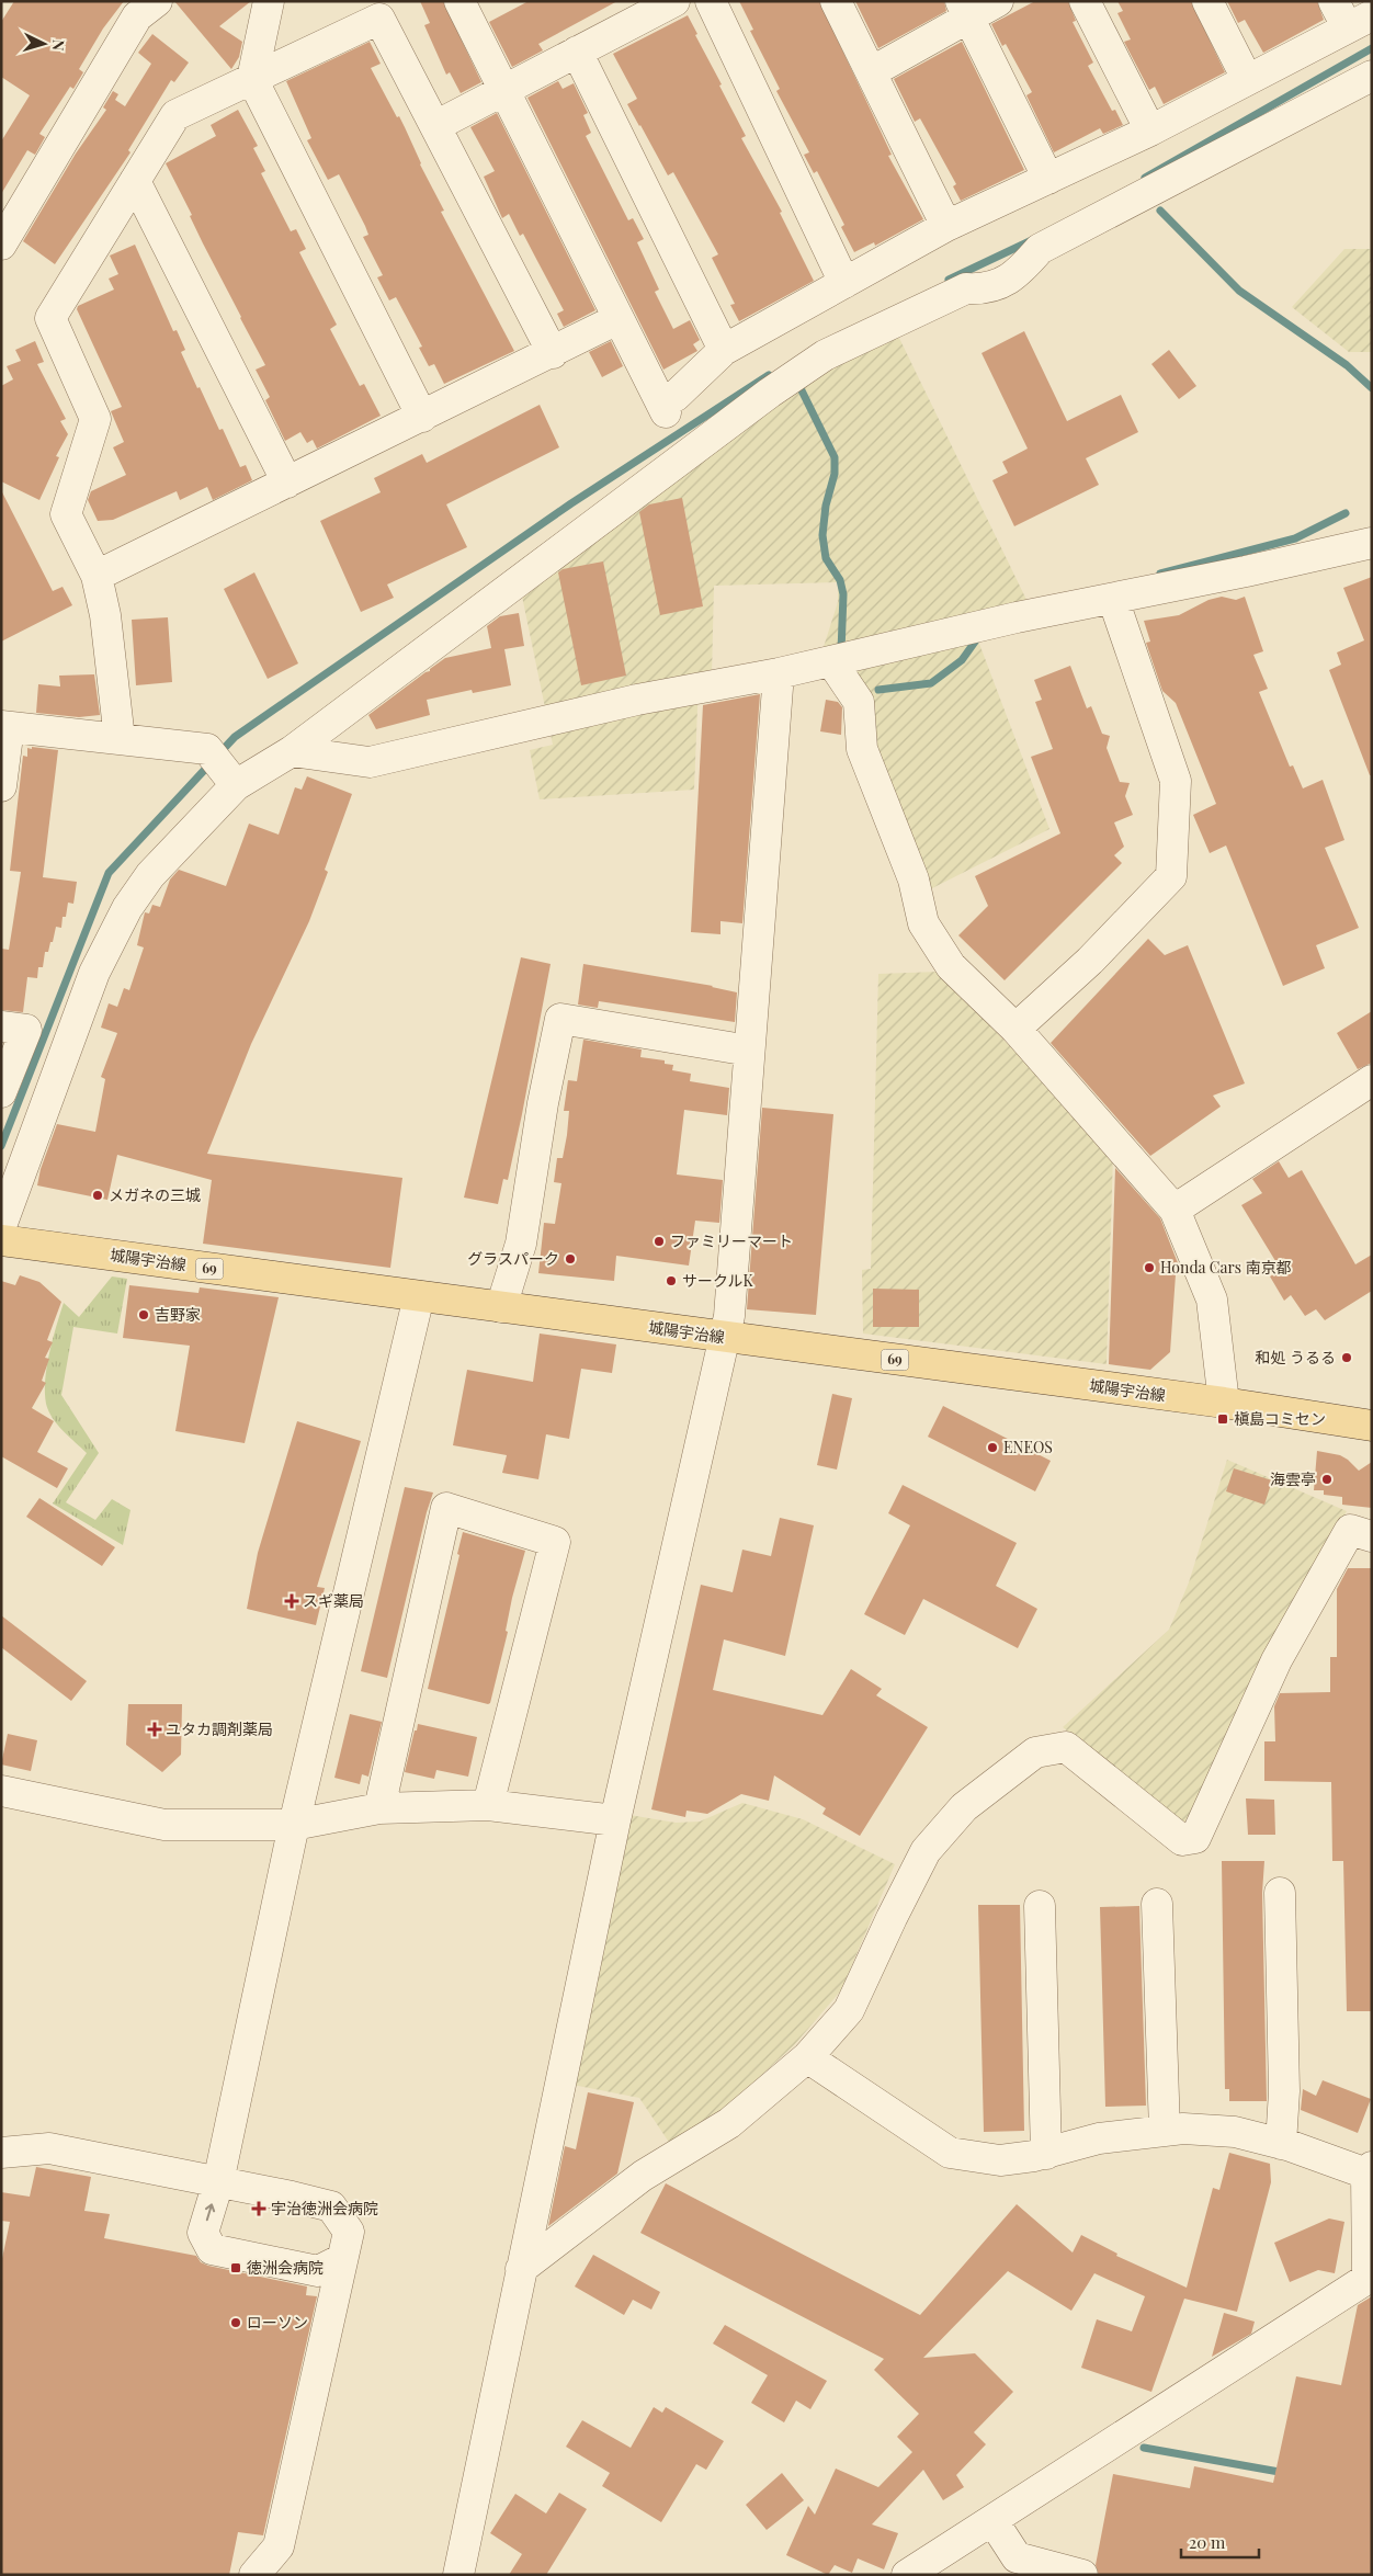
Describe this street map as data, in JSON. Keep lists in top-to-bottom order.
{
  "streets": {
    "main road": ["城陽宇治線", "69"]
  },
  "places": {
    "other": [
      "メガネの三城",
      "ファミリーマート",
      "グラスパーク",
      "Honda Cars 南京都",
      "サークルK",
      "吉野家",
      "和処 うるる",
      "ENEOS",
      "海雲亭",
      "ローソン"
    ],
    "transit": ["槇島コミセン", "徳洲会病院"],
    "health": ["スギ薬局", "ユタカ調剤薬局", "宇治徳洲会病院"]
  },
  "scale_bar": "20 m",
  "north": "right"
}
